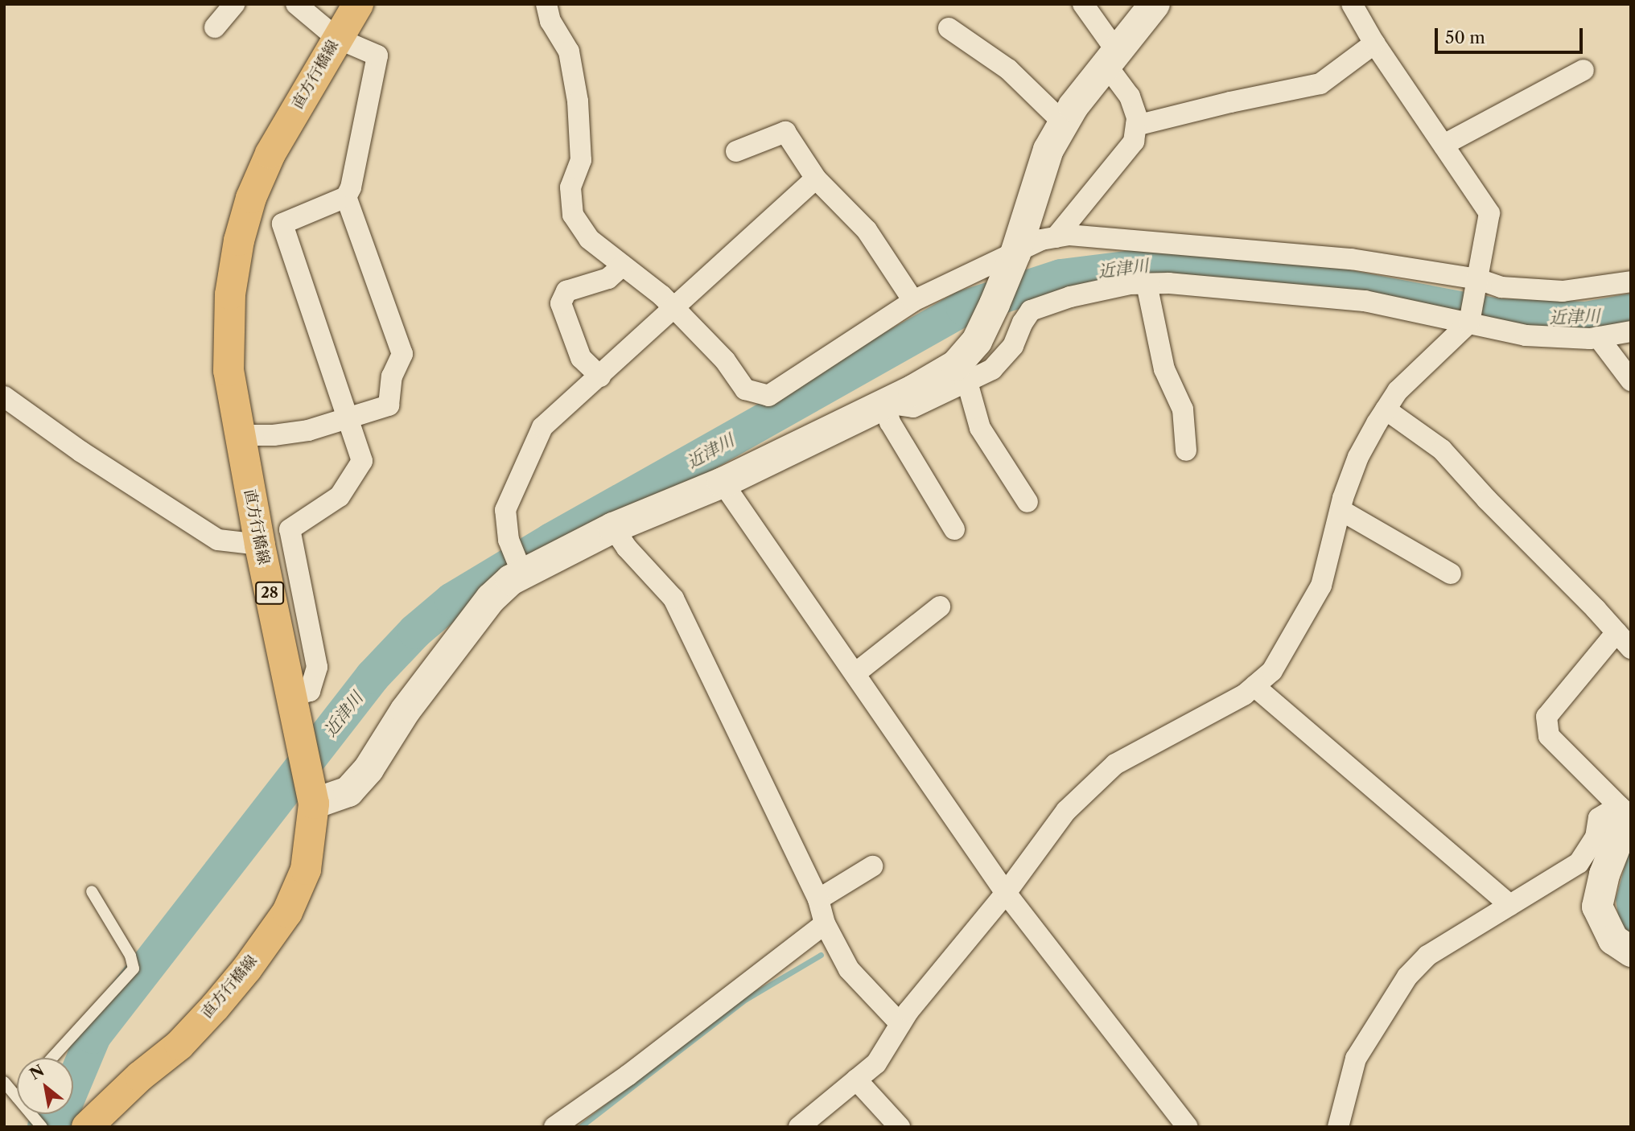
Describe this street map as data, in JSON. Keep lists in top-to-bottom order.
{
  "streets": {
    "main road": ["直方行橋線", "28"]
  },
  "water": ["近津川"],
  "scale_bar": "50 m",
  "north": "top left"
}
